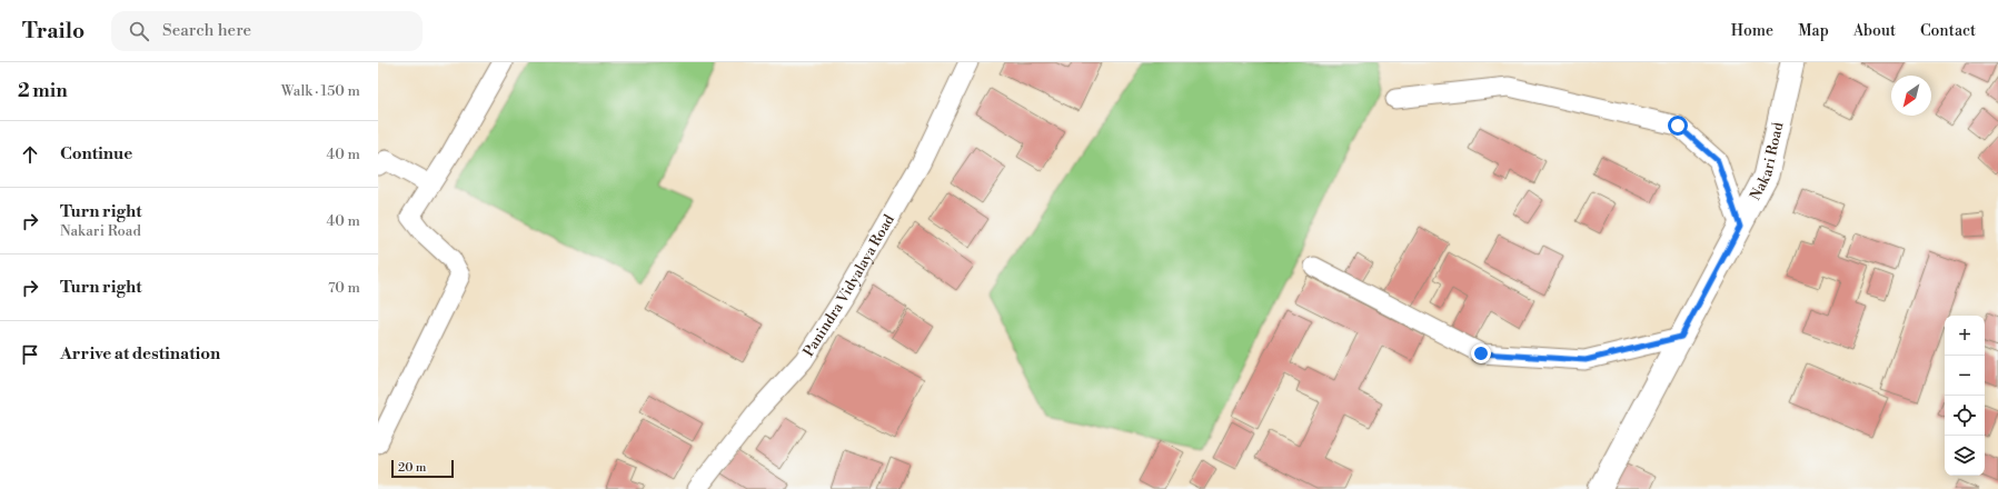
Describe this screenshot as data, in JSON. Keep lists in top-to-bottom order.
{
  "streets": {
    "street": ["Nakari Road", "Panindra Vidyalaya Road"]
  },
  "scale_bar": "20 m",
  "north": "bottom left",
  "page": {
    "header": "Trailo",
    "search": "Search here",
    "nav": [
      "Home",
      "Map",
      "About",
      "Contact"
    ],
    "heading": ["2 min", "Walk · 150 m"],
    "list": [
      ["Continue", "40 m"],
      ["Turn right", "Nakari Road", "40 m"],
      ["Turn right", "70 m"],
      "Arrive at destination"
    ],
    "map_buttons": ["+", "−"],
    "scale": "20 m"
  }
}
